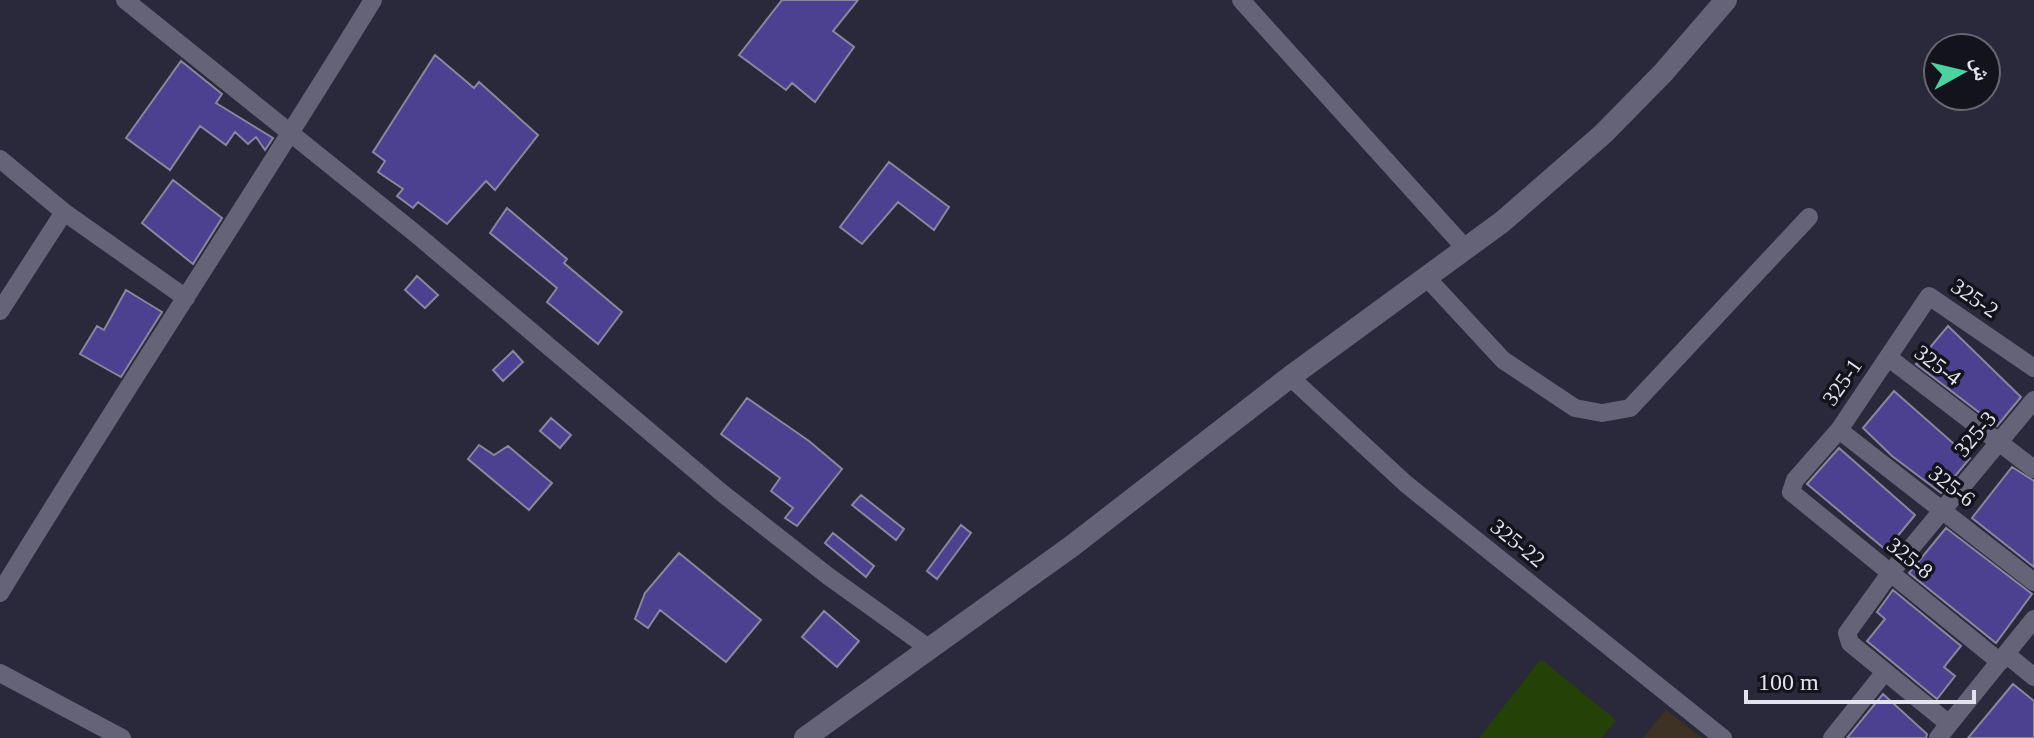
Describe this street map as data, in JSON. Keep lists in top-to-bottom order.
{
  "streets": {
    "street": [
      "325-2",
      "325-4",
      "325-1",
      "325-3",
      "325-6",
      "325-22",
      "325-8"
    ]
  },
  "crossings": [
    ["325-2", "325-1"],
    ["325-4", "325-1"],
    ["325-4", "325-3"],
    ["325-1", "325-6"],
    ["325-1", "325-8"],
    ["325-3", "325-6"],
    ["325-3", "325-8"]
  ],
  "scale_bar": "100 m",
  "north": "right"
}
